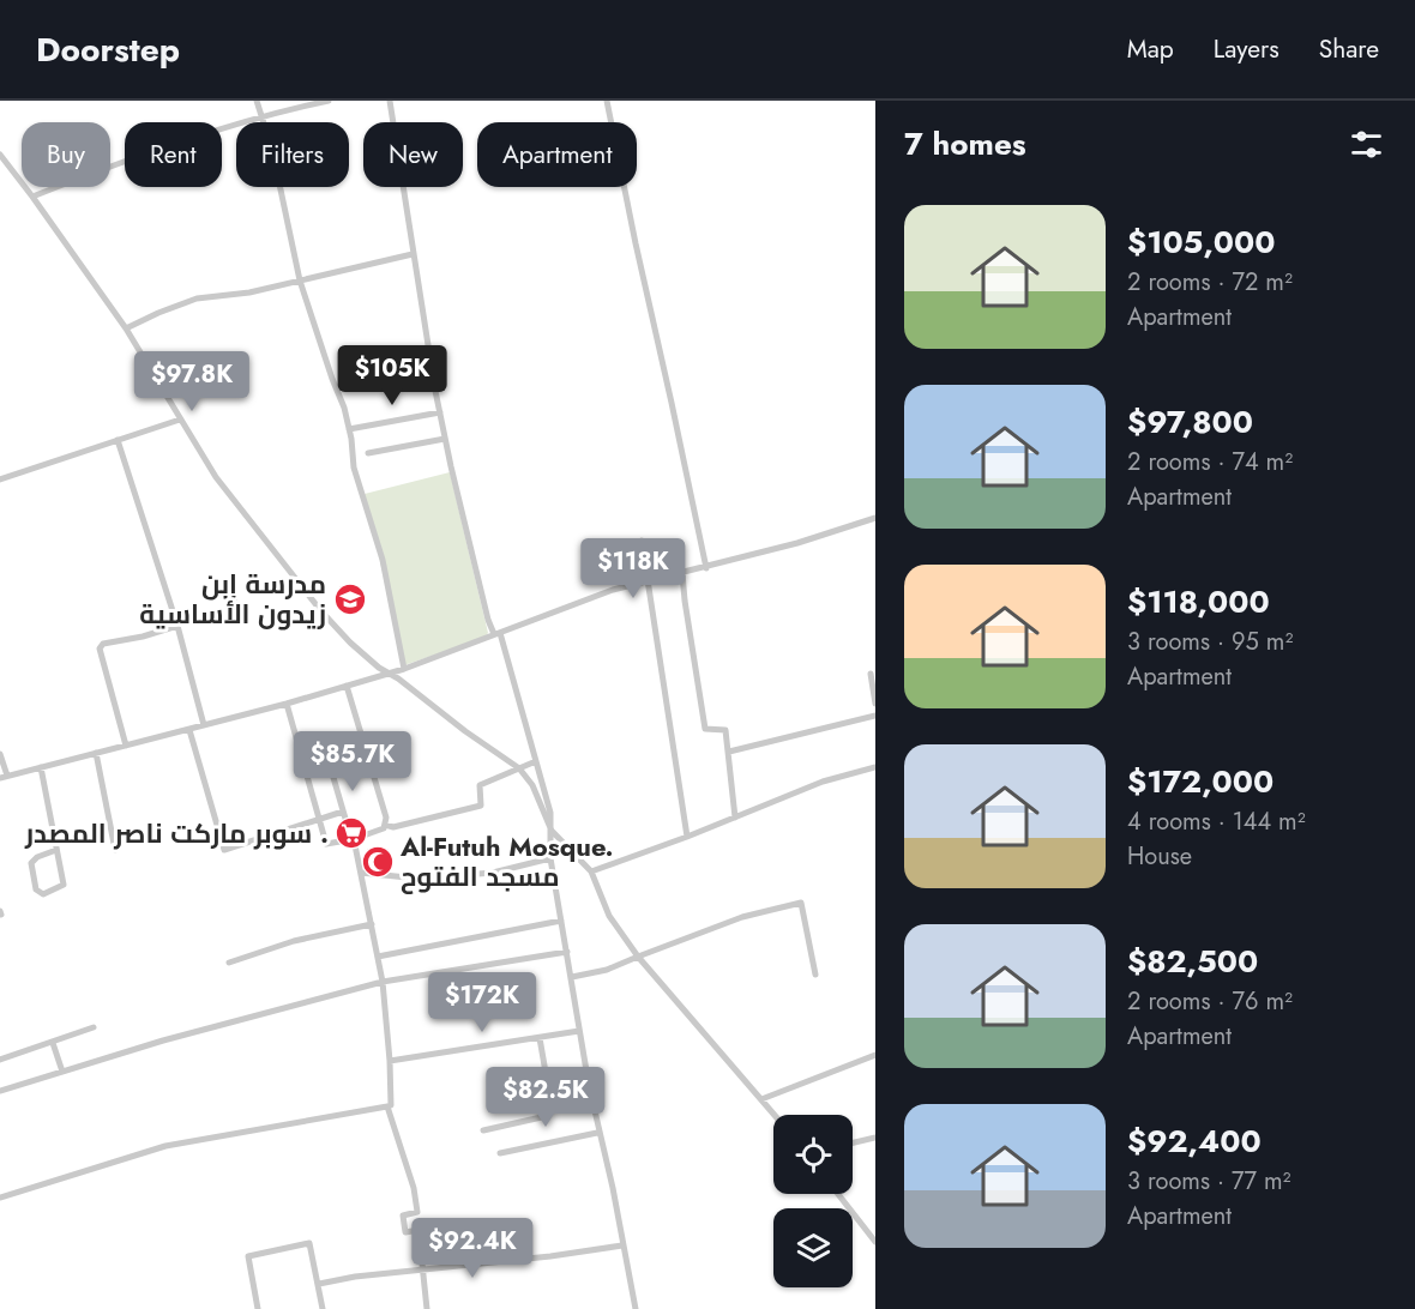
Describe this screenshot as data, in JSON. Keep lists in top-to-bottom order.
{
  "places": {
    "school or university": ["مدرسة إبن زيدون الأساسية"],
    "supermarket": ["سوبر ماركت ناصر المصدر ."],
    "mosque": ["Al-Futuh Mosque. مسجد الفتوح"]
  },
  "page": {
    "header": "Doorstep",
    "nav": ["Map", "Layers", "Share"],
    "heading": "7 homes",
    "chip": [
      "Buy",
      "Rent",
      "Filters",
      "New",
      "Apartment"
    ],
    "list": [
      {
        "name": "$105,000",
        "note": "2 rooms · 72 m² · Apartment"
      },
      {
        "name": "$97,800",
        "note": "2 rooms · 74 m² · Apartment"
      },
      {
        "name": "$118,000",
        "note": "3 rooms · 95 m² · Apartment"
      },
      {
        "name": "$172,000",
        "note": "4 rooms · 144 m² · House"
      },
      {
        "name": "$82,500",
        "note": "2 rooms · 76 m² · Apartment"
      },
      {
        "name": "$92,400",
        "note": "3 rooms · 77 m² · Apartment"
      }
    ],
    "price": [
      "$105K",
      "$97.8K",
      "$118K",
      "$85.7K",
      "$172K",
      "$82.5K",
      "$92.4K"
    ]
  }
}
